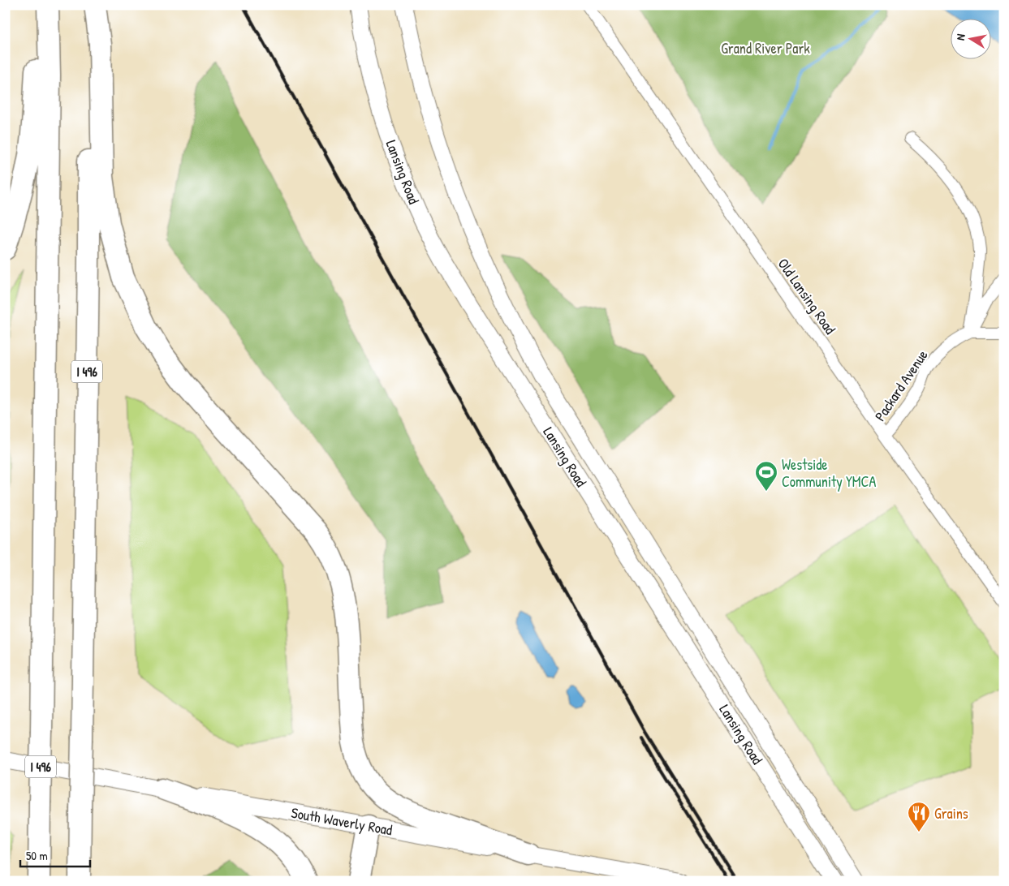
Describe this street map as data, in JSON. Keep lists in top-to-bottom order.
{
  "streets": {
    "highway": ["I 496"],
    "main road": ["Lansing Road", "South Waverly Road"],
    "street": ["Old Lansing Road", "Packard Avenue"]
  },
  "crossings": [
    ["Old Lansing Road", "Packard Avenue"]
  ],
  "parks": ["Grand River Park"],
  "places": {
    "sports": ["Westside Community YMCA"],
    "restaurant": ["Grains"]
  },
  "scale_bar": "50 m",
  "north": "left"
}
